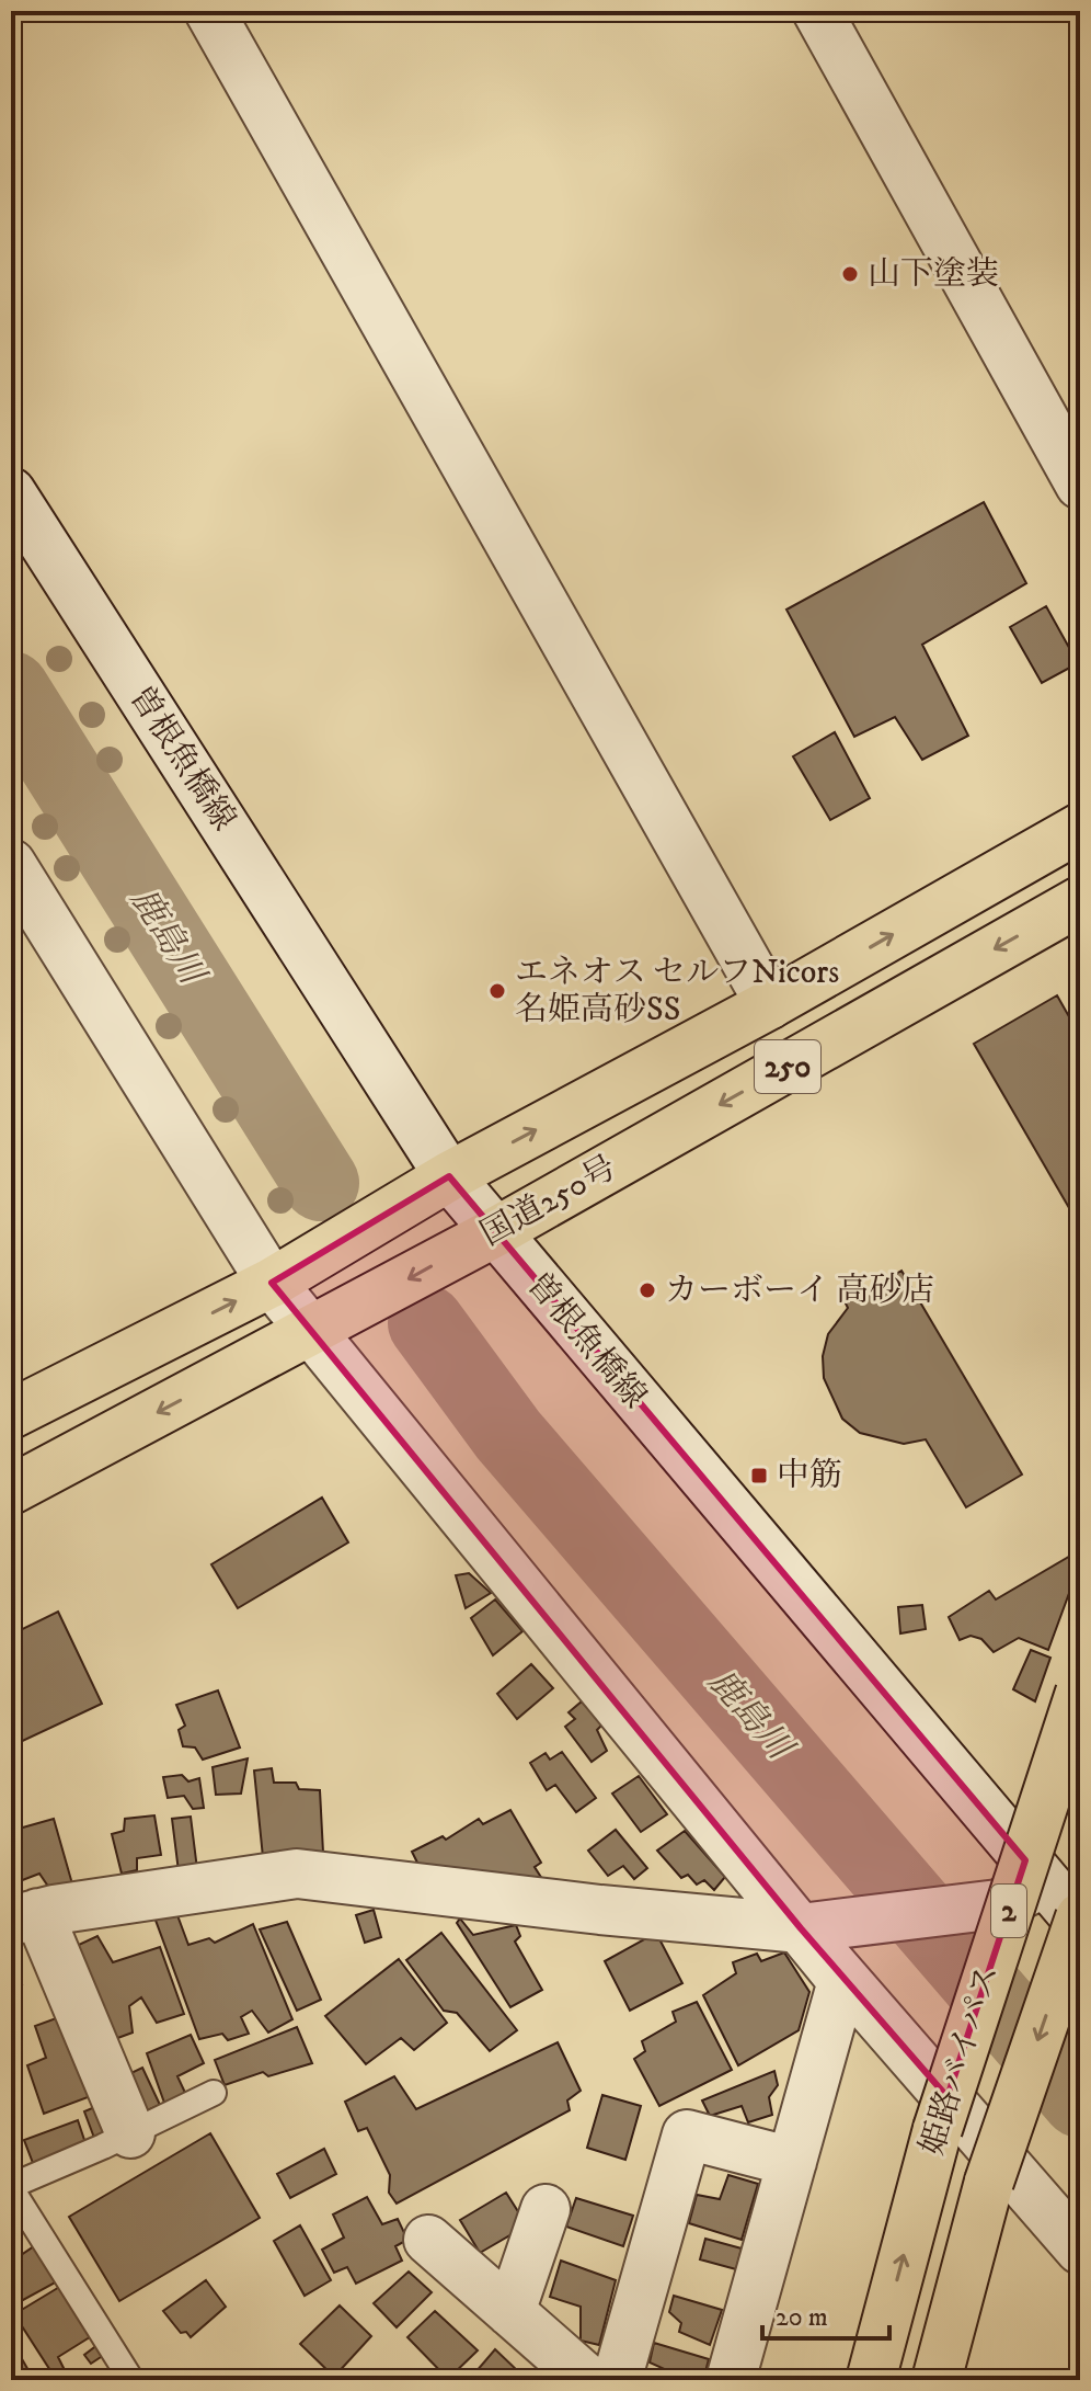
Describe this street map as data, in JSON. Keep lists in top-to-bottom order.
{
  "streets": {
    "highway": [
      "250",
      "国道250号",
      "2",
      "姫路バイパス"
    ],
    "street": ["曽根魚橋線"]
  },
  "crossings": [
    ["曽根魚橋線", "国道250号"],
    ["曽根魚橋線", "姫路バイパス"]
  ],
  "water": ["鹿島川"],
  "places": {
    "other": ["山下塗装", "エネオス セルフNicors 名姫高砂SS", "カーボーイ 高砂店"],
    "transit": ["中筋"]
  },
  "scale_bar": "20 m"
}
